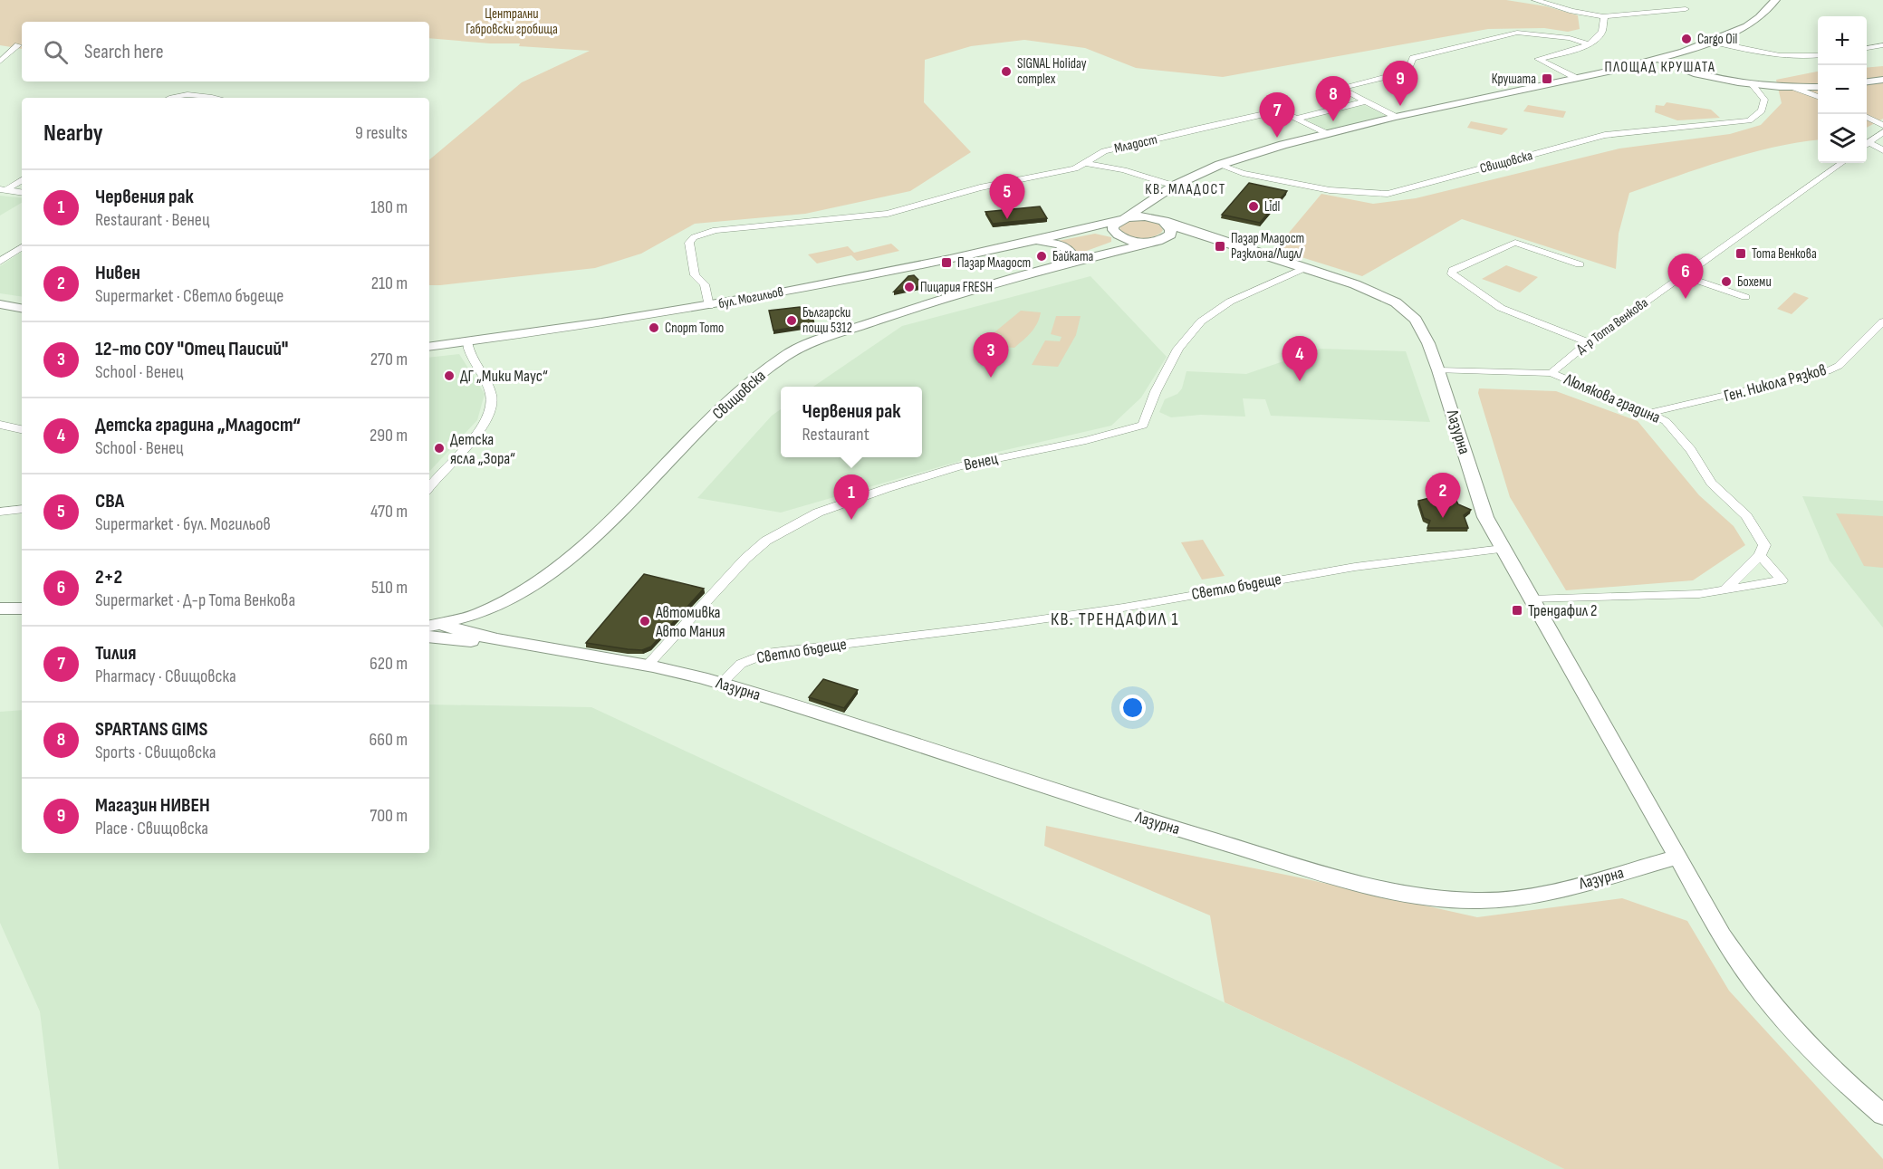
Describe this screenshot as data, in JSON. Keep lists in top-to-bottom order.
{
  "streets": {
    "street": [
      "Младост",
      "Свищовска",
      "бул. Могильов",
      "Д-р Тота Венкова",
      "Ген. Никола Рязков",
      "Люлякова градина",
      "Лазурна",
      "Венец",
      "Светло бъдеще"
    ]
  },
  "crossings": [
    ["Младост", "бул. Могильов"],
    ["Свищовска", "бул. Могильов"],
    ["Свищовска", "Лазурна"],
    ["бул. Могильов", "Лазурна"],
    ["Д-р Тота Венкова", "Люлякова градина"],
    ["Ген. Никола Рязков", "Люлякова градина"],
    ["Лазурна", "Венец"],
    ["Лазурна", "Светло бъдеще"]
  ],
  "districts": ["ПЛОЩАД КРУШАТА", "КВ. МЛАДОСТ", "КВ. ТРЕНДАФИЛ 1"],
  "parks": ["Централни Габровски гробища"],
  "places": {
    "other": [
      "Cargo Oil",
      "SIGNAL Holiday complex",
      "Lidl",
      "Байката",
      "Бохеми",
      "Пицария FRESH",
      "Български пощи 5312",
      "Спорт Тото",
      "ДГ „Мики Маус“",
      "Детска ясла „Зора“",
      "Автомивка Авто Мания"
    ],
    "transit": [
      "Крушата",
      "Пазар Младост Разклона/Лидл/",
      "Тота Венкова",
      "Пазар Младост",
      "Трендафил 2"
    ]
  },
  "page": {
    "map_buttons": ["+", "−"],
    "search": "Search here",
    "pins": [
      "9",
      "8",
      "7",
      "5",
      "6",
      "3",
      "4",
      "2",
      "1"
    ],
    "heading": ["Nearby", "9 results"],
    "list": [
      {
        "mark": "1",
        "name": "Червения рак",
        "note": "Restaurant · Венец",
        "value": "180 m"
      },
      {
        "mark": "2",
        "name": "Нивен",
        "note": "Supermarket · Светло бъдеще",
        "value": "210 m"
      },
      {
        "mark": "3",
        "name": "12-то СОУ \"Отец Паисий\"",
        "note": "School · Венец",
        "value": "270 m"
      },
      {
        "mark": "4",
        "name": "Детска градина „Младост“",
        "note": "School · Венец",
        "value": "290 m"
      },
      {
        "mark": "5",
        "name": "CBA",
        "note": "Supermarket · бул. Могильов",
        "value": "470 m"
      },
      {
        "mark": "6",
        "name": "2+2",
        "note": "Supermarket · Д-р Тота Венкова",
        "value": "510 m"
      },
      {
        "mark": "7",
        "name": "Тилия",
        "note": "Pharmacy · Свищовска",
        "value": "620 m"
      },
      {
        "mark": "8",
        "name": "SPARTANS GIMS",
        "note": "Sports · Свищовска",
        "value": "660 m"
      },
      {
        "mark": "9",
        "name": "Магазин НИВЕН",
        "note": "Place · Свищовска",
        "value": "700 m"
      }
    ],
    "popup": ["Червения рак", "Restaurant"]
  }
}
